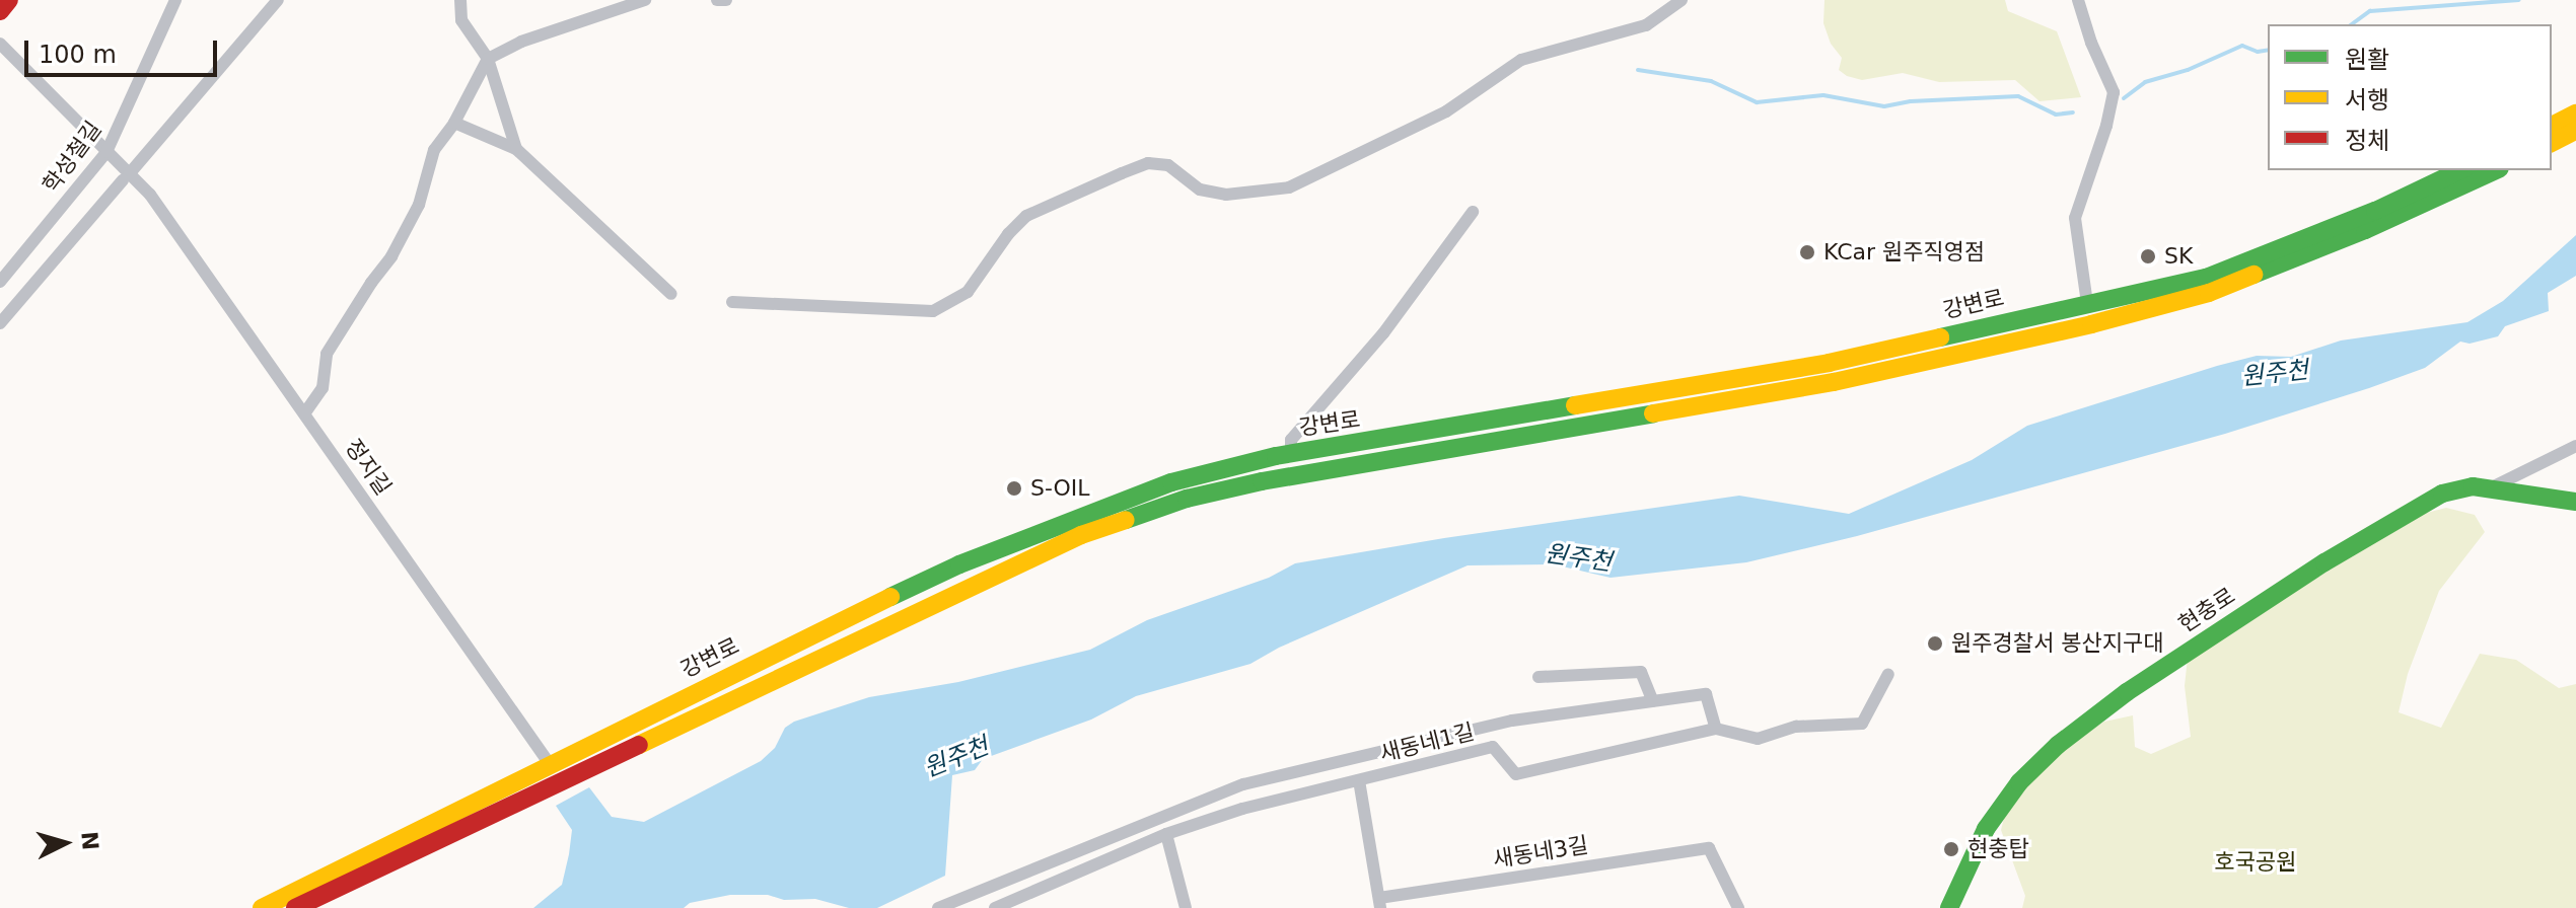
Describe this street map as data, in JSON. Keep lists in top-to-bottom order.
{
  "streets": {
    "street": [
      "학성철길",
      "강변로",
      "정지길",
      "현충로",
      "새동네1길",
      "새동네3길"
    ]
  },
  "crossings": [
    ["학성철길", "정지길"],
    ["강변로", "정지길"]
  ],
  "water": ["원주천"],
  "parks": ["호국공원"],
  "places": [
    "KCar 원주직영점",
    "SK",
    "S-OIL",
    "원주경찰서 봉산지구대",
    "현충탑"
  ],
  "legend": ["원활", "서행", "정체"],
  "scale_bar": "100 m",
  "north": "right"
}
